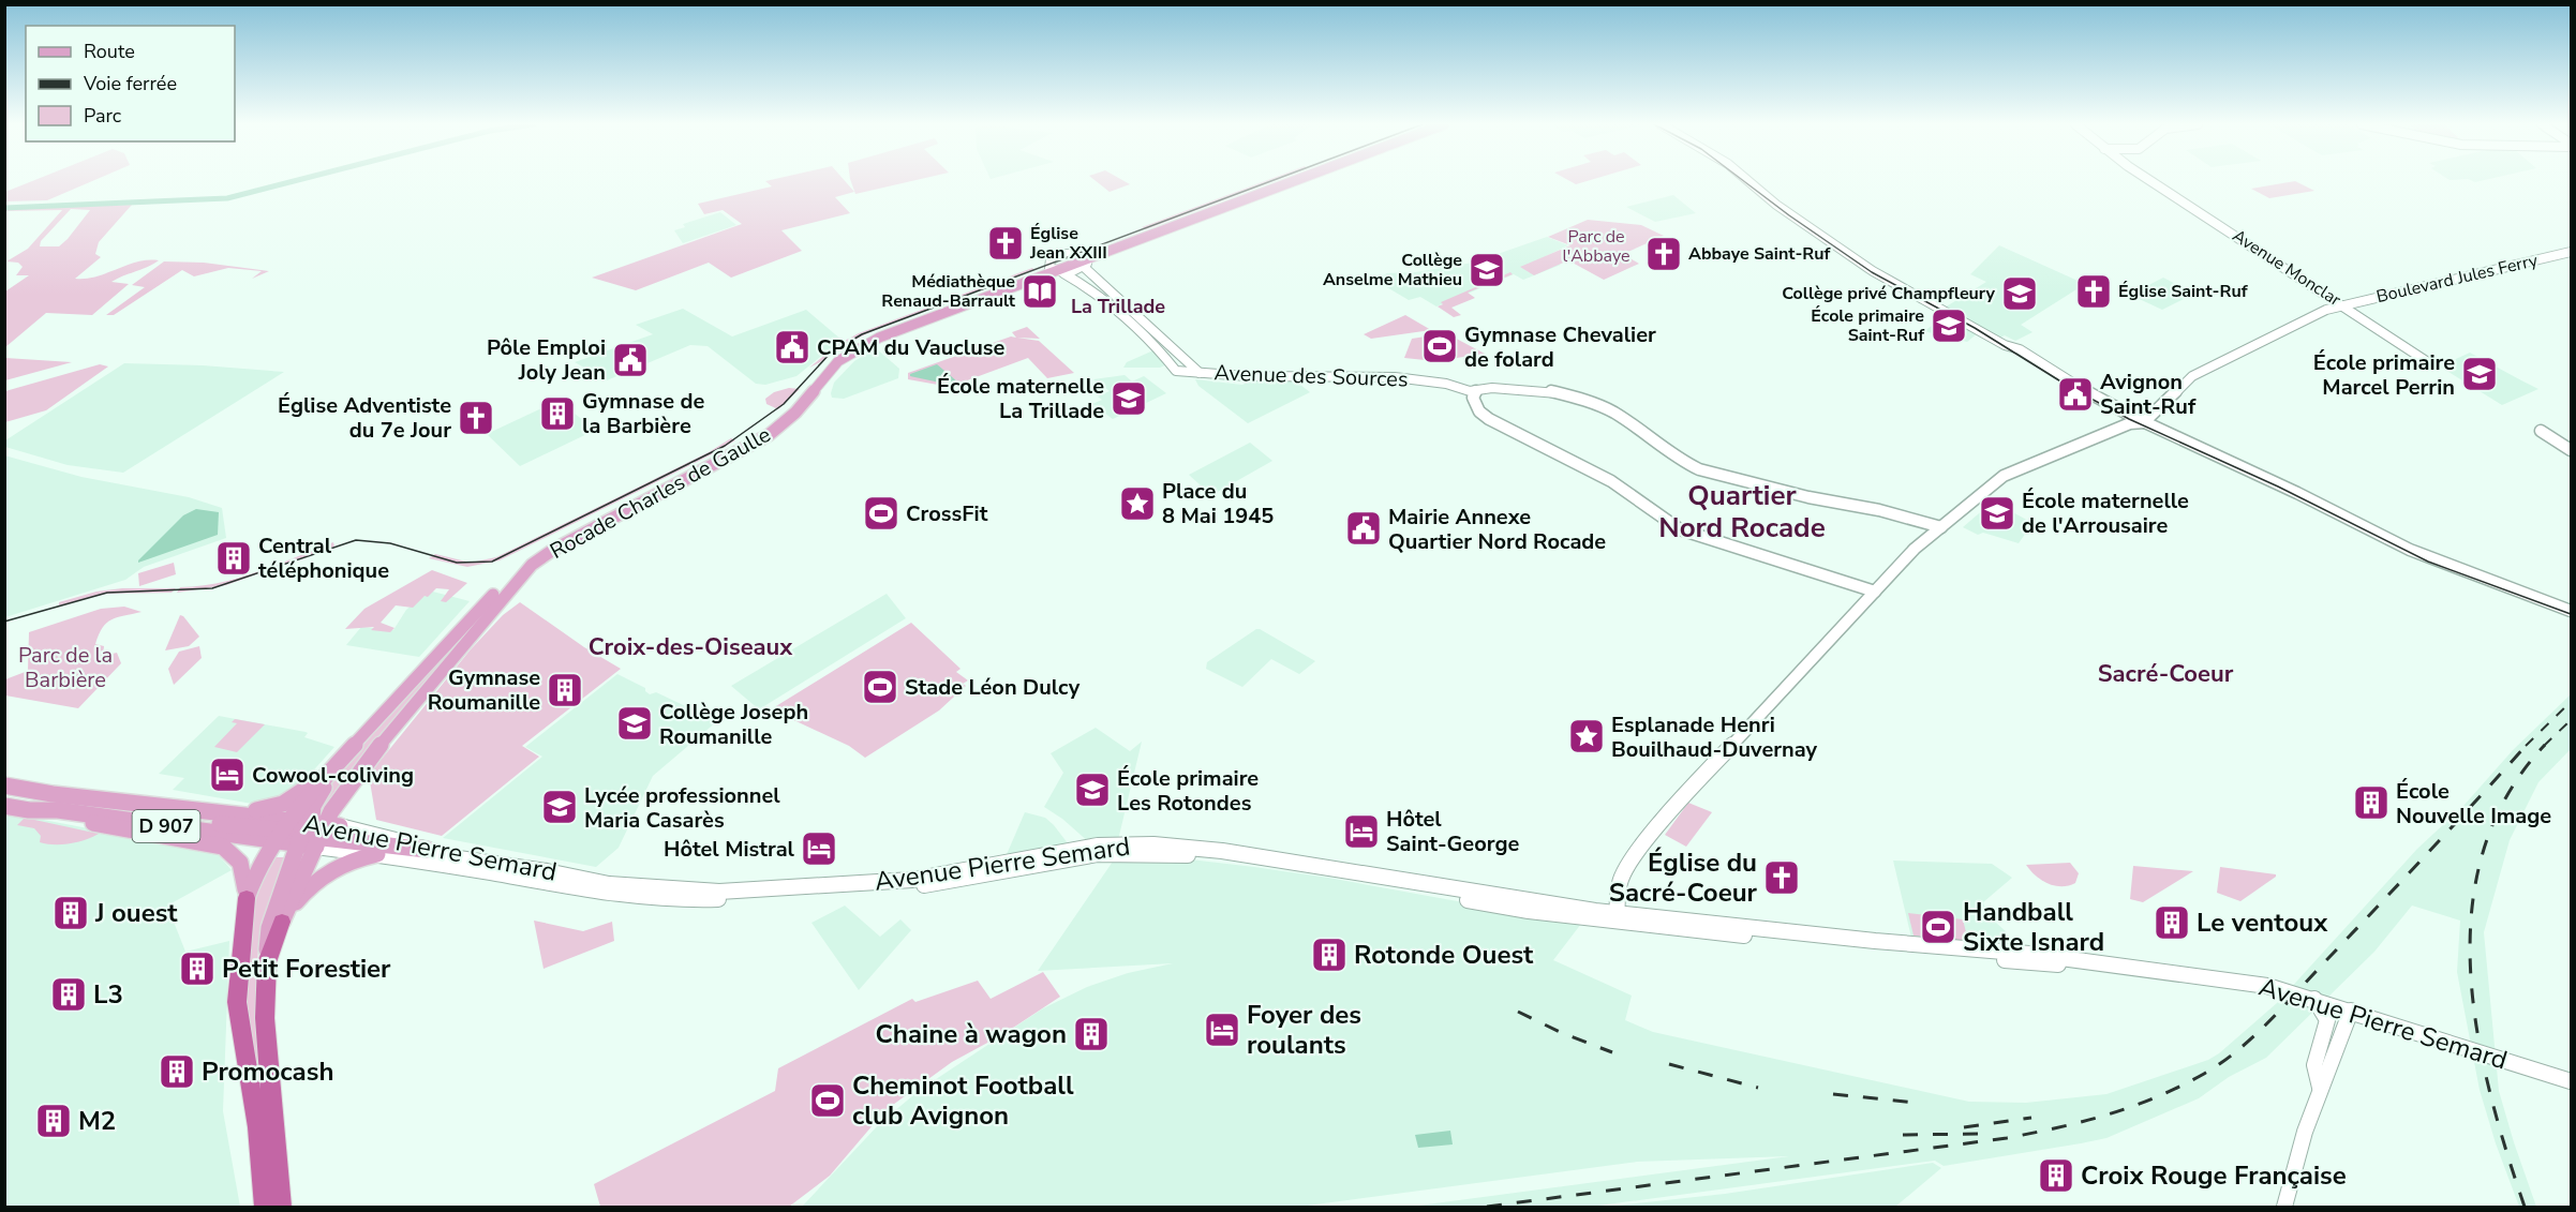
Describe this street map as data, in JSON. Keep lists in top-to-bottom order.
{
  "streets": {
    "highway": ["Rocade Charles de Gaulle"],
    "main road": ["D 907", "Avenue Pierre Semard"],
    "street": ["Avenue Monclar", "Boulevard Jules Ferry", "Avenue des Sources"]
  },
  "crossings": [
    ["Avenue Monclar", "Boulevard Jules Ferry"],
    ["Avenue des Sources", "Rocade Charles de Gaulle"],
    ["Rocade Charles de Gaulle", "Avenue Pierre Semard"]
  ],
  "districts": [
    "La Trillade",
    "Quartier Nord Rocade",
    "Croix-des-Oiseaux",
    "Sacré-Coeur"
  ],
  "parks": ["Parc de l'Abbaye", "Parc de la Barbière"],
  "places": {
    "church": [
      "Église Jean XXIII",
      "Abbaye Saint-Ruf",
      "Église Saint-Ruf",
      "Église Adventiste du 7e Jour",
      "Église du Sacré-Coeur"
    ],
    "school or university": [
      "Collège Anselme Mathieu",
      "Collège privé Champfleury",
      "École primaire Saint-Ruf",
      "École primaire Marcel Perrin",
      "École maternelle La Trillade",
      "École maternelle de l'Arrousaire",
      "Collège Joseph Roumanille",
      "École primaire Les Rotondes",
      "Lycée professionnel Maria Casarès"
    ],
    "library": ["Médiathèque Renaud-Barrault"],
    "sports": [
      "Gymnase Chevalier de folard",
      "CrossFit",
      "Stade Léon Dulcy",
      "Handball Sixte Isnard",
      "Cheminot Football club Avignon"
    ],
    "public building": [
      "CPAM du Vaucluse",
      "Pôle Emploi Joly Jean",
      "Avignon Saint-Ruf",
      "Mairie Annexe Quartier Nord Rocade"
    ],
    "building": [
      "Gymnase de la Barbière",
      "Central téléphonique",
      "Gymnase Roumanille",
      "École Nouvelle Image",
      "J ouest",
      "Le ventoux",
      "Rotonde Ouest",
      "Petit Forestier",
      "L3",
      "Chaine à wagon",
      "Promocash",
      "M2",
      "Croix Rouge Française"
    ],
    "place": ["Place du 8 Mai 1945", "Esplanade Henri Bouilhaud-Duvernay"],
    "hotel": [
      "Cowool-coliving",
      "Hôtel Saint-George",
      "Hôtel Mistral",
      "Foyer des roulants"
    ]
  },
  "legend": ["Route", "Voie ferrée", "Parc"]
}
